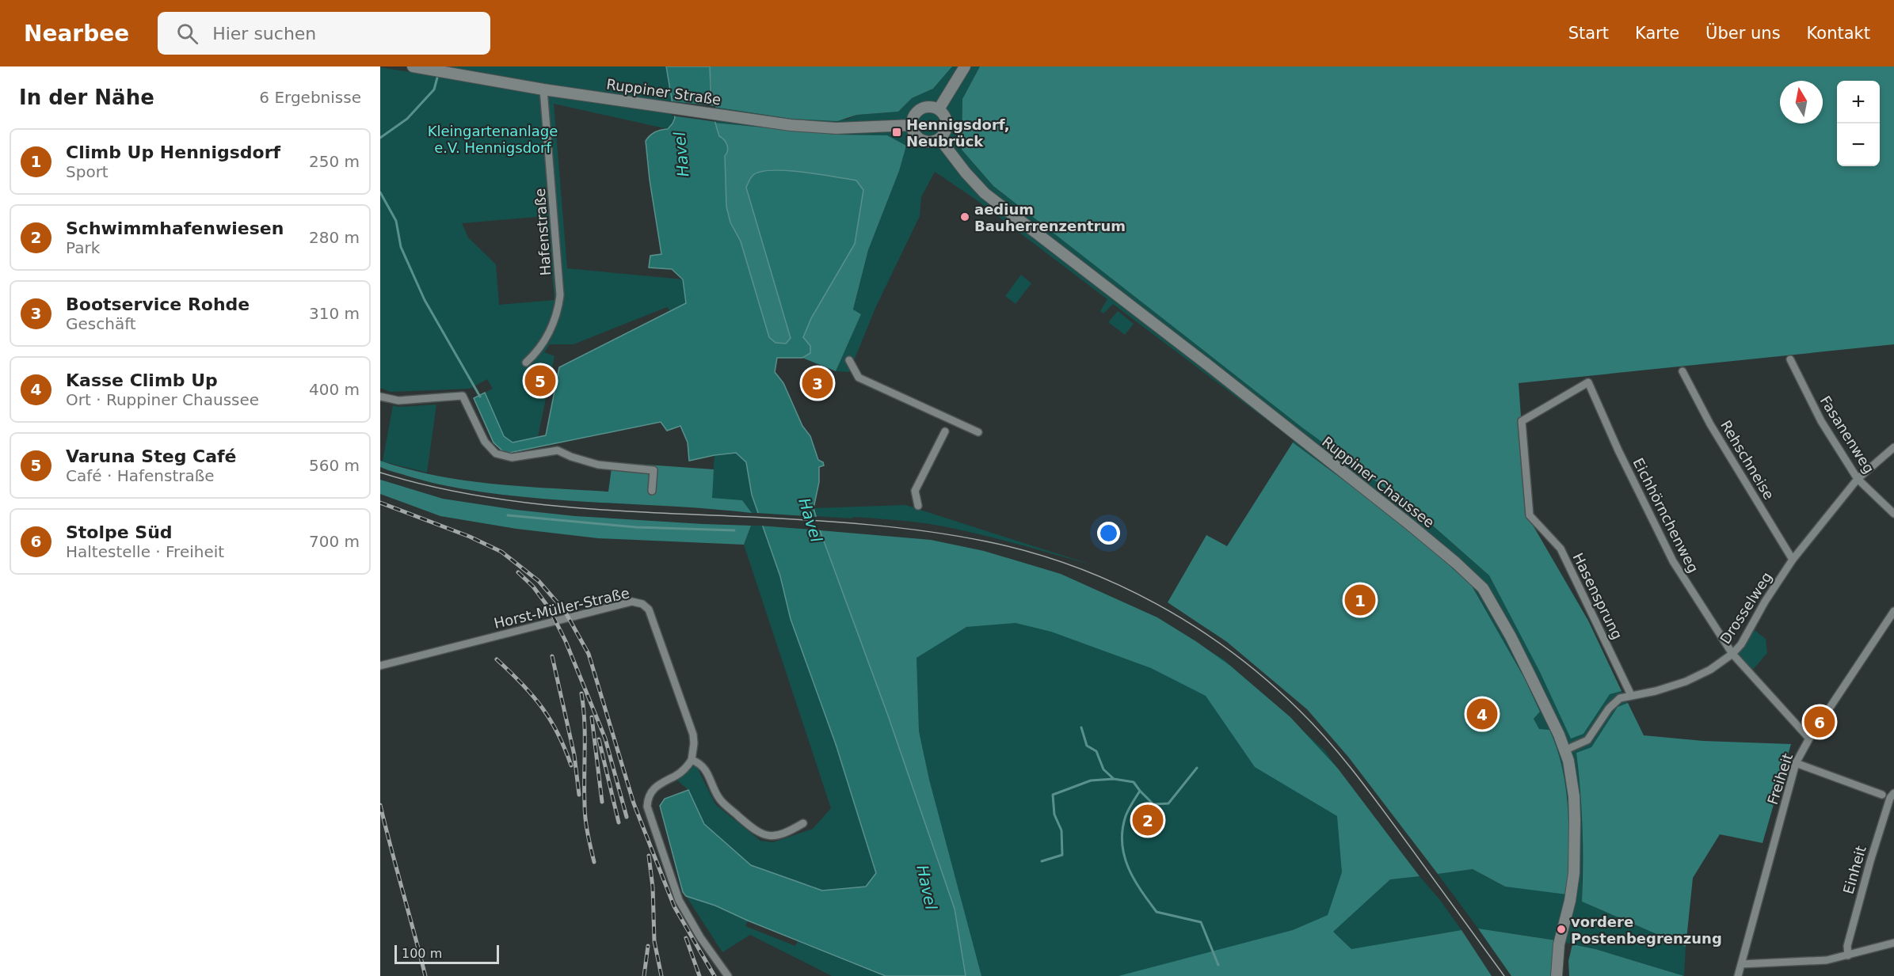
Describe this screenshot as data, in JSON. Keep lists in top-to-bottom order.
{
  "streets": {
    "main road": ["Ruppiner Straße", "Ruppiner Chaussee"],
    "street": [
      "Hafenstraße",
      "Fasanenweg",
      "Rehschneise",
      "Eichhörnchenweg",
      "Hasensprung",
      "Horst-Müller-Straße",
      "Drosselweg",
      "Freiheit",
      "Einheit"
    ]
  },
  "crossings": [
    ["Ruppiner Straße", "Hafenstraße"],
    ["Ruppiner Straße", "Ruppiner Chaussee"],
    ["Fasanenweg", "Drosselweg"],
    ["Rehschneise", "Drosselweg"],
    ["Ruppiner Chaussee", "Drosselweg"],
    ["Eichhörnchenweg", "Hasensprung"],
    ["Eichhörnchenweg", "Drosselweg"],
    ["Eichhörnchenweg", "Freiheit"],
    ["Hasensprung", "Drosselweg"]
  ],
  "water": ["Havel"],
  "parks": ["Kleingartenanlage e.V. Hennigsdorf"],
  "places": {
    "transit": ["Hennigsdorf, Neubrück"],
    "other": ["aedium Bauherrenzentrum", "vordere Postenbegrenzung"]
  },
  "scale_bar": "100 m",
  "north": "top",
  "page": {
    "header": "Nearbee",
    "search": "Hier suchen",
    "nav": [
      "Start",
      "Karte",
      "Über uns",
      "Kontakt"
    ],
    "heading": ["In der Nähe", "6 Ergebnisse"],
    "map_buttons": ["+", "−"],
    "list": [
      {
        "mark": "1",
        "name": "Climb Up Hennigsdorf",
        "note": "Sport",
        "value": "250 m"
      },
      {
        "mark": "2",
        "name": "Schwimmhafenwiesen",
        "note": "Park",
        "value": "280 m"
      },
      {
        "mark": "3",
        "name": "Bootservice Rohde",
        "note": "Geschäft",
        "value": "310 m"
      },
      {
        "mark": "4",
        "name": "Kasse Climb Up",
        "note": "Ort · Ruppiner Chaussee",
        "value": "400 m"
      },
      {
        "mark": "5",
        "name": "Varuna Steg Café",
        "note": "Café · Hafenstraße",
        "value": "560 m"
      },
      {
        "mark": "6",
        "name": "Stolpe Süd",
        "note": "Haltestelle · Freiheit",
        "value": "700 m"
      }
    ],
    "pins": [
      "5",
      "3",
      "1",
      "4",
      "6",
      "2"
    ],
    "scale": "100 m"
  }
}
